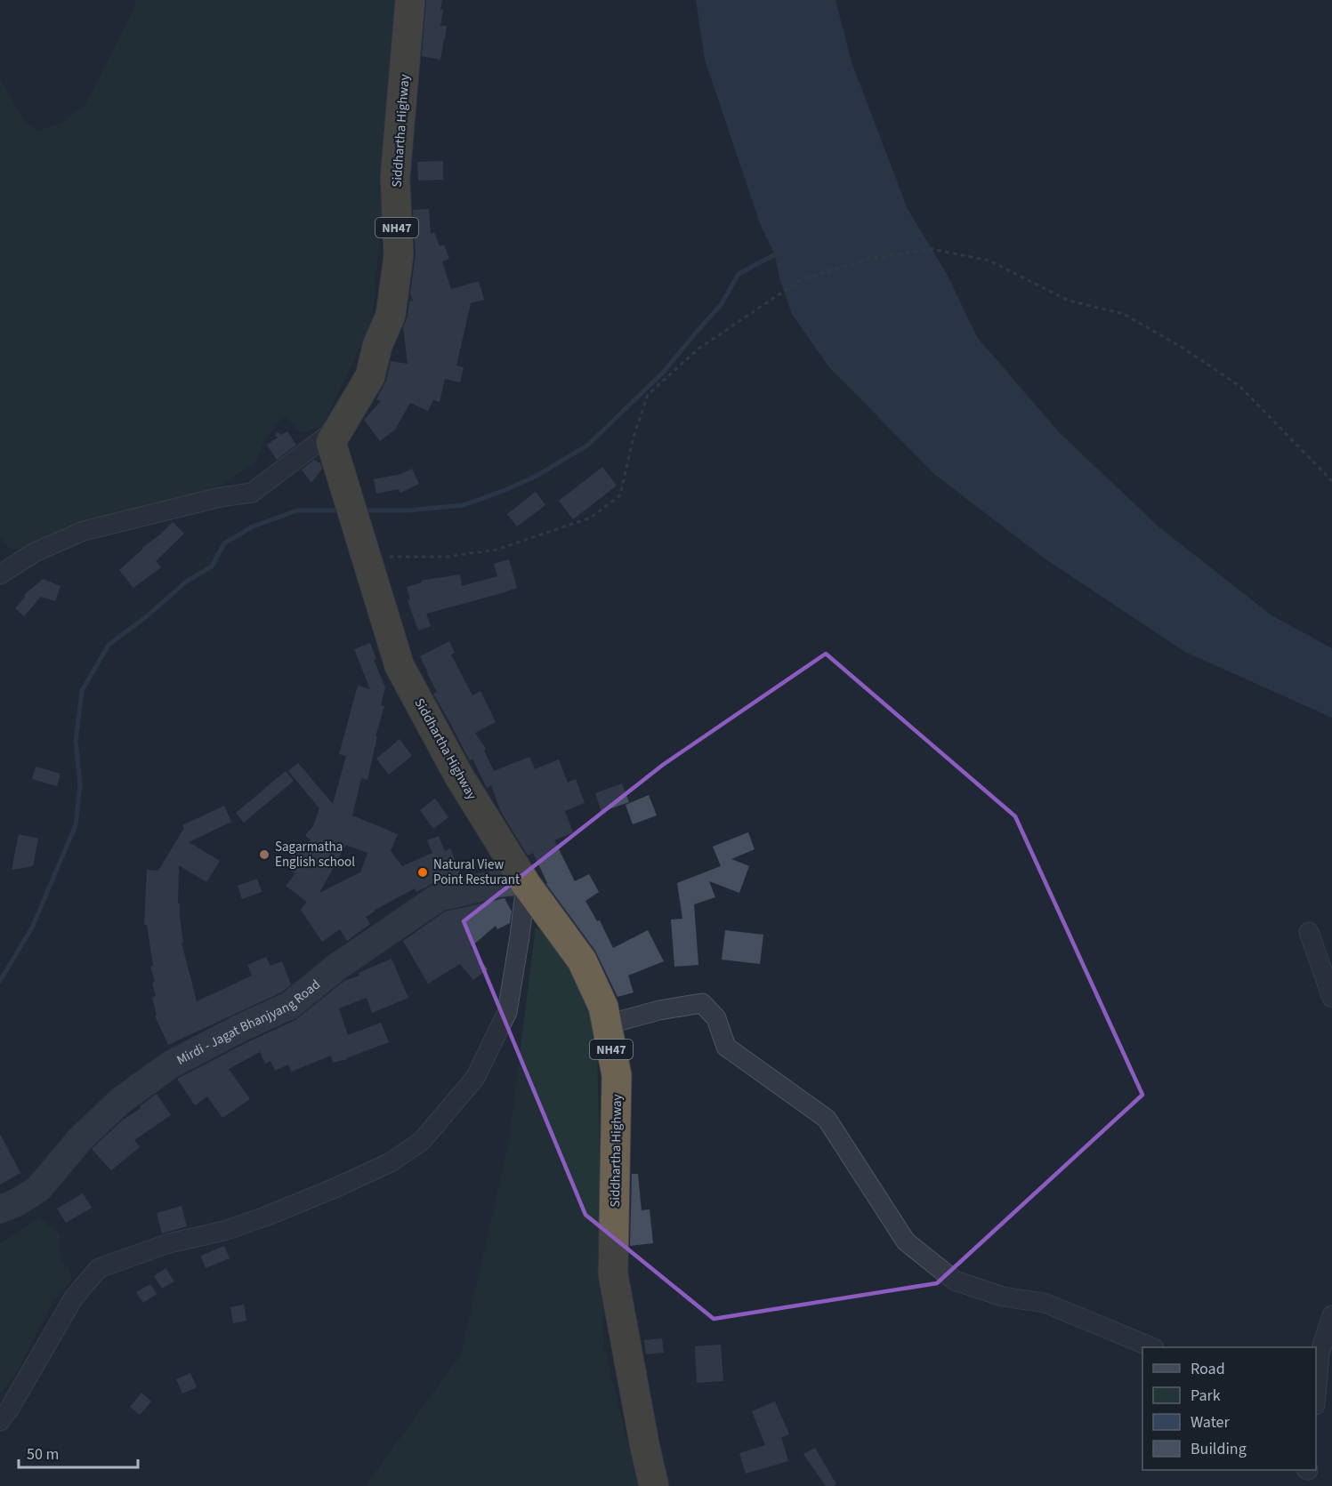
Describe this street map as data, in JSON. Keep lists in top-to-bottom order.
{
  "streets": {
    "highway": ["Siddhartha Highway", "NH47"],
    "street": ["Mirdi - Jagat Bhanjyang Road"]
  },
  "crossings": [
    ["Siddhartha Highway", "Mirdi - Jagat Bhanjyang Road"]
  ],
  "places": ["Sagarmatha English school", "Natural View Point Resturant"],
  "legend": [
    "Road",
    "Park",
    "Water",
    "Building"
  ],
  "scale_bar": "50 m"
}
